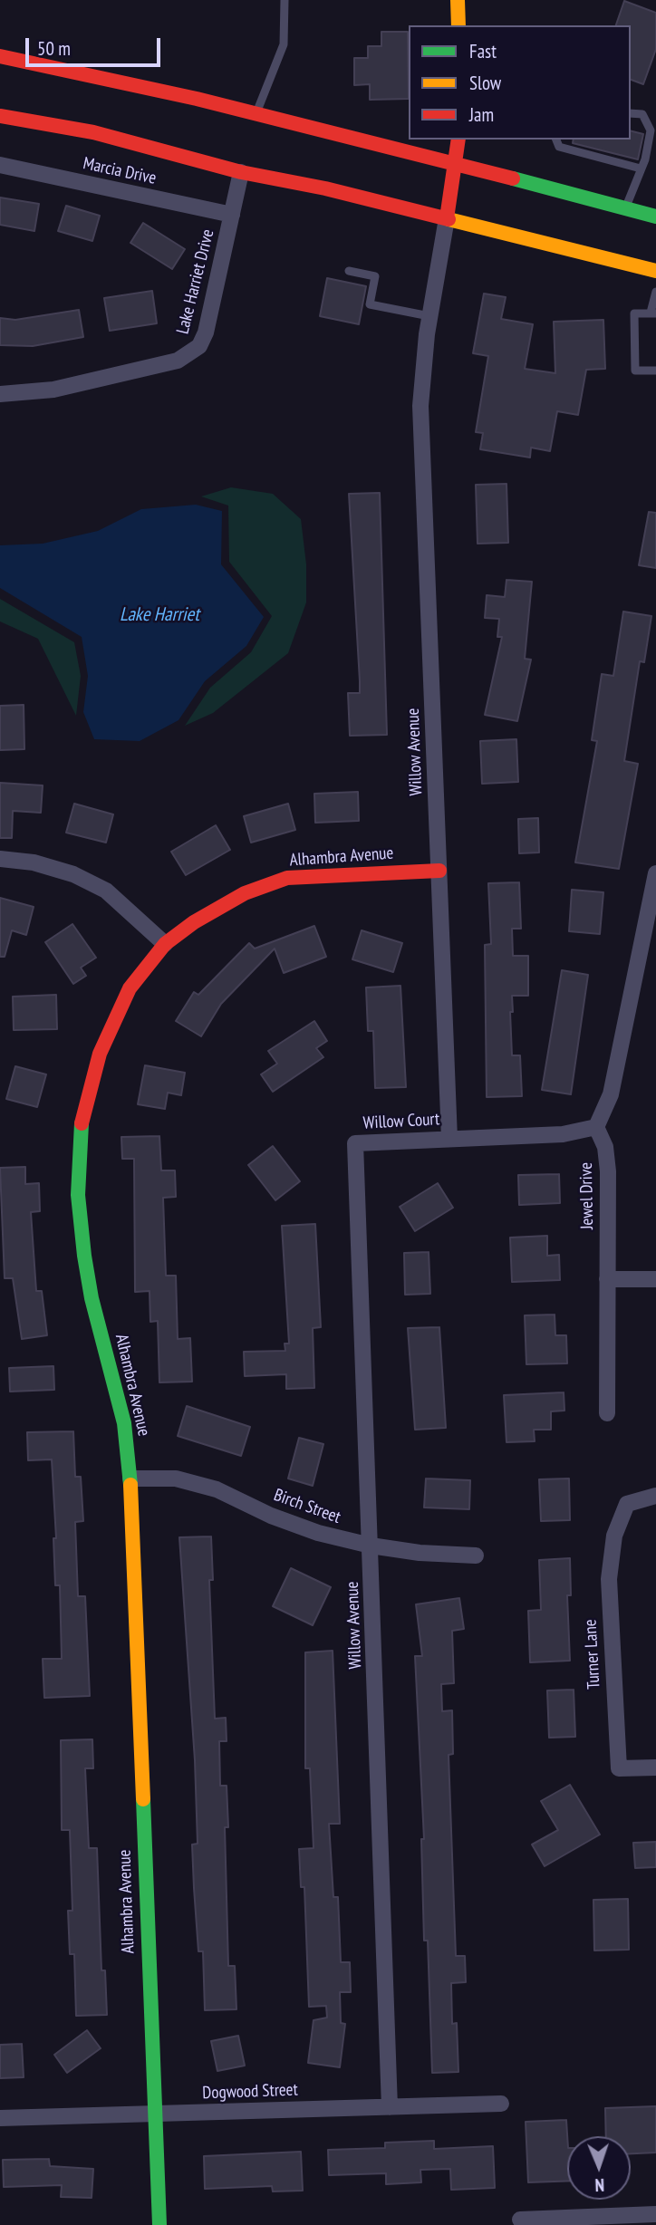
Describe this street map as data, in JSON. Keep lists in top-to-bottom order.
{
  "streets": {
    "street": [
      "Marcia Drive",
      "Lake Harriet Drive",
      "Willow Avenue",
      "Alhambra Avenue",
      "Willow Court",
      "Jewel Drive",
      "Birch Street",
      "Turner Lane",
      "Dogwood Street"
    ]
  },
  "crossings": [
    ["Marcia Drive", "Lake Harriet Drive"],
    ["Willow Avenue", "Alhambra Avenue"],
    ["Willow Avenue", "Willow Court"],
    ["Willow Avenue", "Birch Street"],
    ["Willow Avenue", "Dogwood Street"],
    ["Alhambra Avenue", "Birch Street"],
    ["Alhambra Avenue", "Dogwood Street"]
  ],
  "water": ["Lake Harriet"],
  "legend": ["Fast", "Slow", "Jam"],
  "scale_bar": "50 m",
  "north": "bottom"
}
